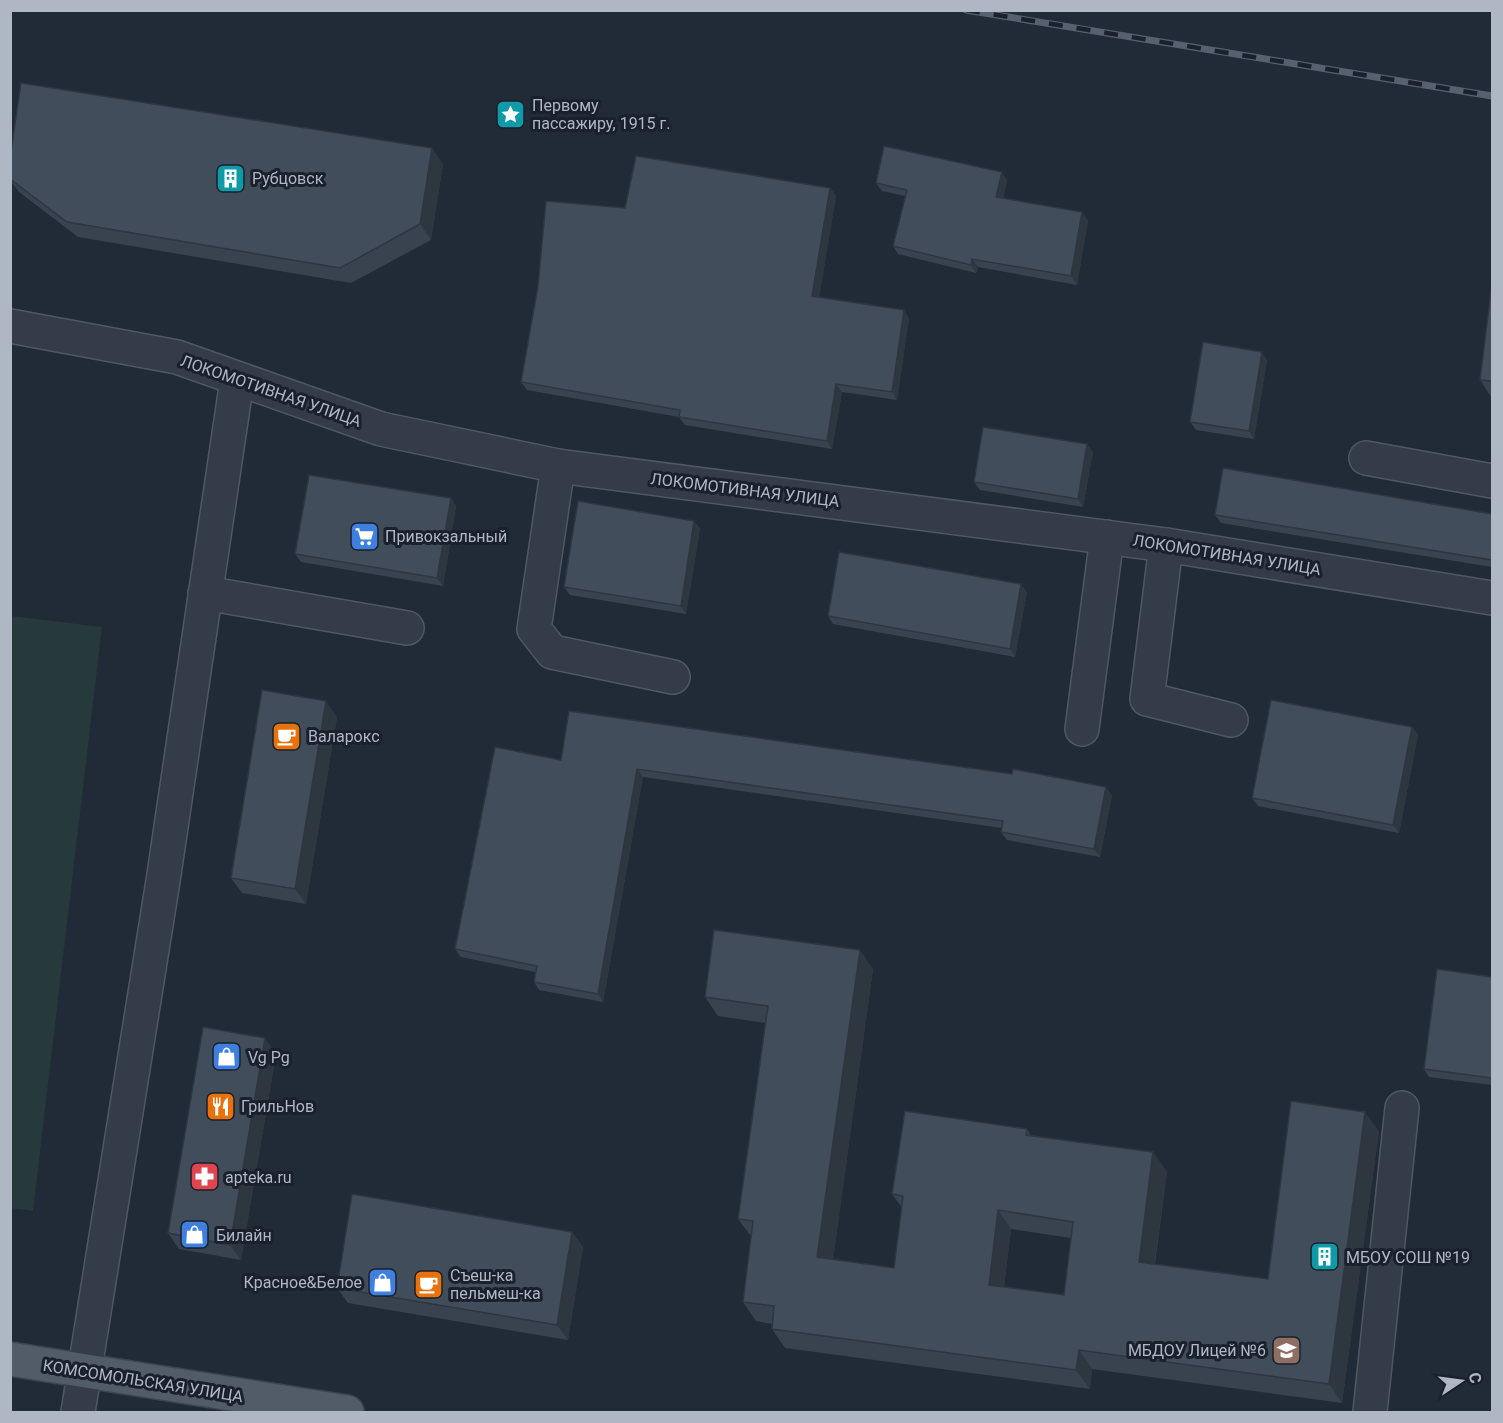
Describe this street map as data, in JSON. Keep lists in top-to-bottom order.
{
  "streets": {
    "main road": ["КОМСОМОЛЬСКАЯ УЛИЦА"],
    "street": ["ЛОКОМОТИВНАЯ УЛИЦА"]
  },
  "places": {
    "place": ["Первому пассажиру, 1915 г."],
    "building": ["Рубцовск", "МБОУ СОШ №19"],
    "supermarket": ["Привокзальный"],
    "cafe": ["Валарокс", "Съеш-ка пельмеш-ка"],
    "shop": ["Vg Pg", "Билайн", "Красное&Белое"],
    "restaurant": ["ГрильНов"],
    "pharmacy": ["apteka.ru"],
    "school or university": ["МБДОУ Лицей №6"]
  },
  "north": "right"
}
